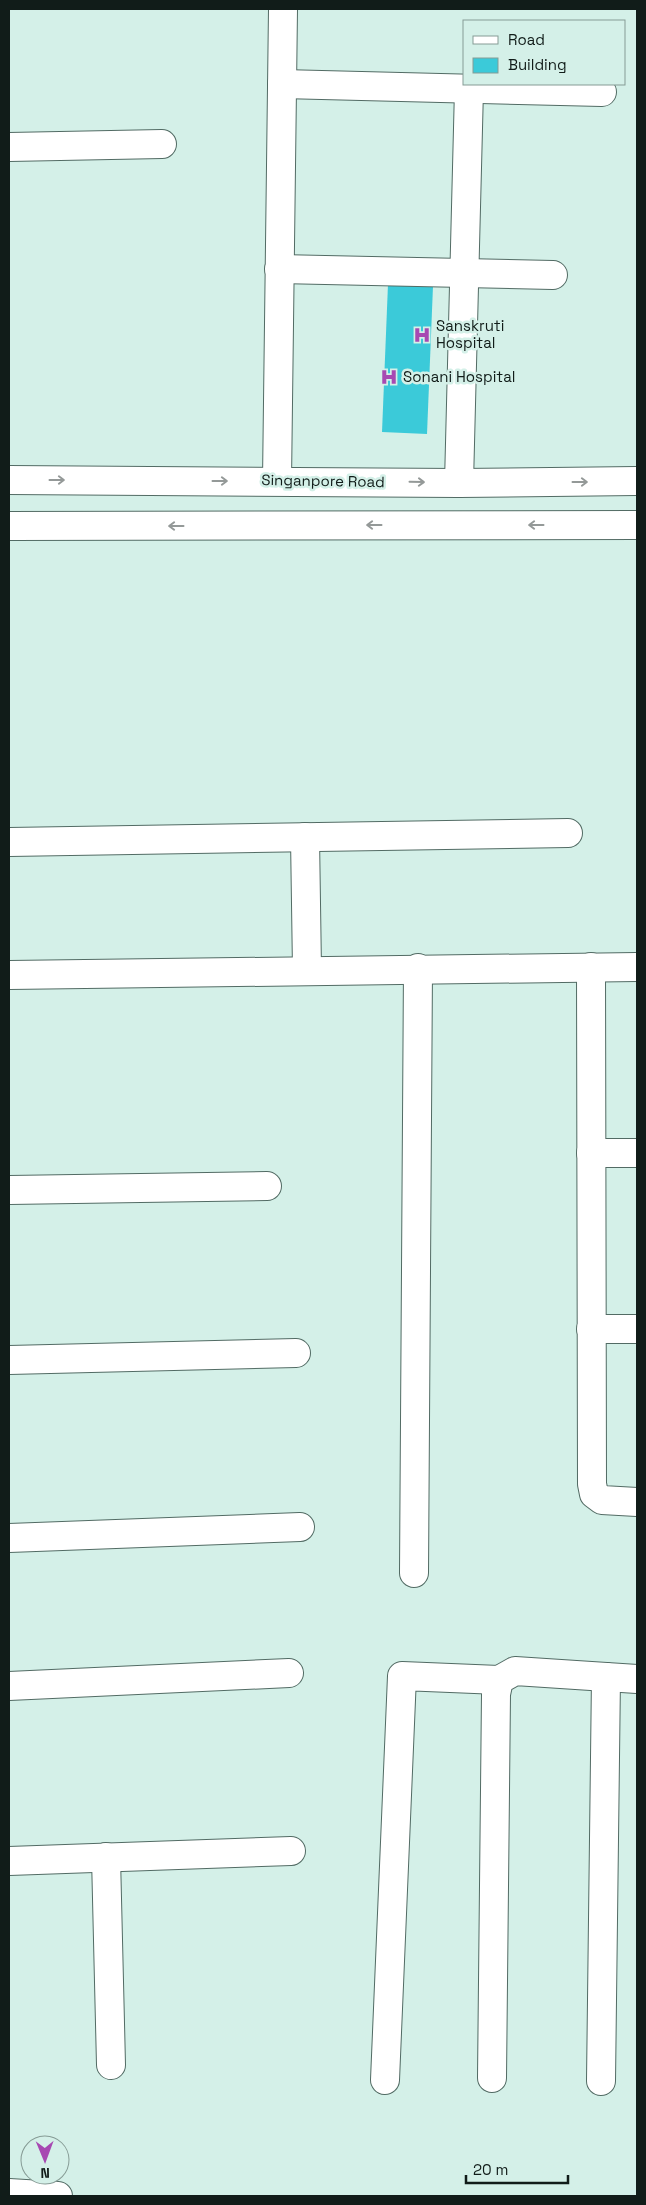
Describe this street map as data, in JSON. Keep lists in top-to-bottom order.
{
  "streets": {
    "street": ["Singanpore Road"]
  },
  "places": {
    "hospital": ["Sanskruti Hospital", "Sonani Hospital"]
  },
  "legend": ["Road", "Building"],
  "scale_bar": "20 m",
  "north": "bottom"
}
